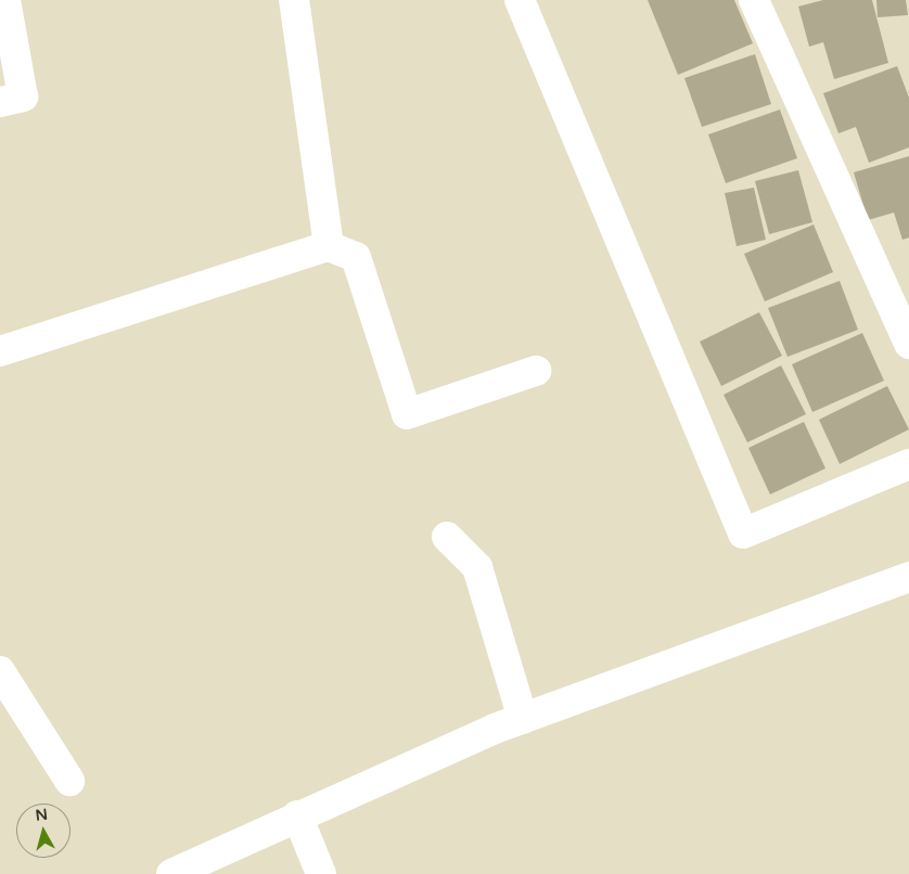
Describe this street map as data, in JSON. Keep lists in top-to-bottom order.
{
  "north": "top"
}
